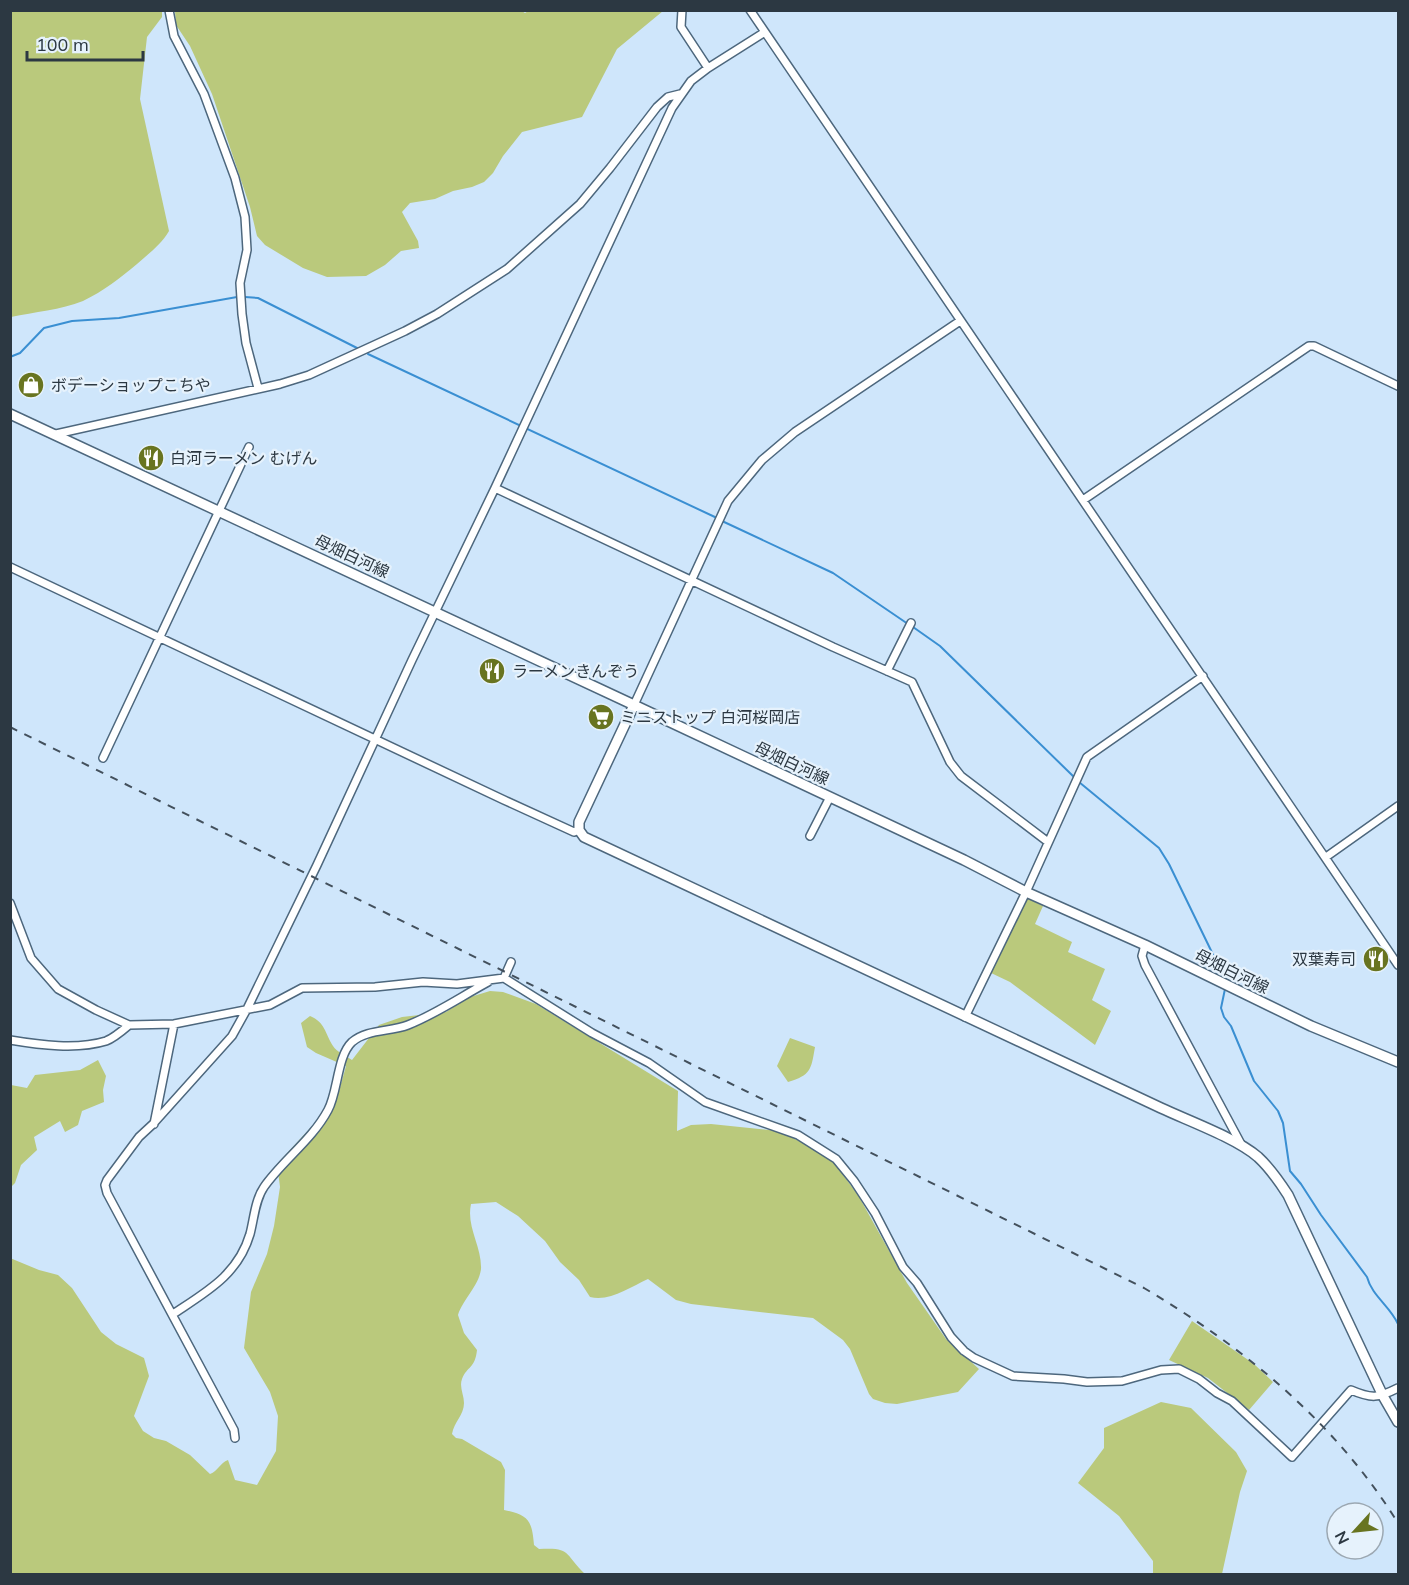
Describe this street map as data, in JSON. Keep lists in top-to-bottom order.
{
  "streets": {
    "main road": ["母畑白河線"]
  },
  "places": {
    "shop": ["ボデーショップこちや"],
    "restaurant": ["白河ラーメン むげん", "ラーメンきんぞう", "双葉寿司"],
    "supermarket": ["ミニストップ 白河桜岡店"]
  },
  "scale_bar": "100 m",
  "north": "bottom left"
}
